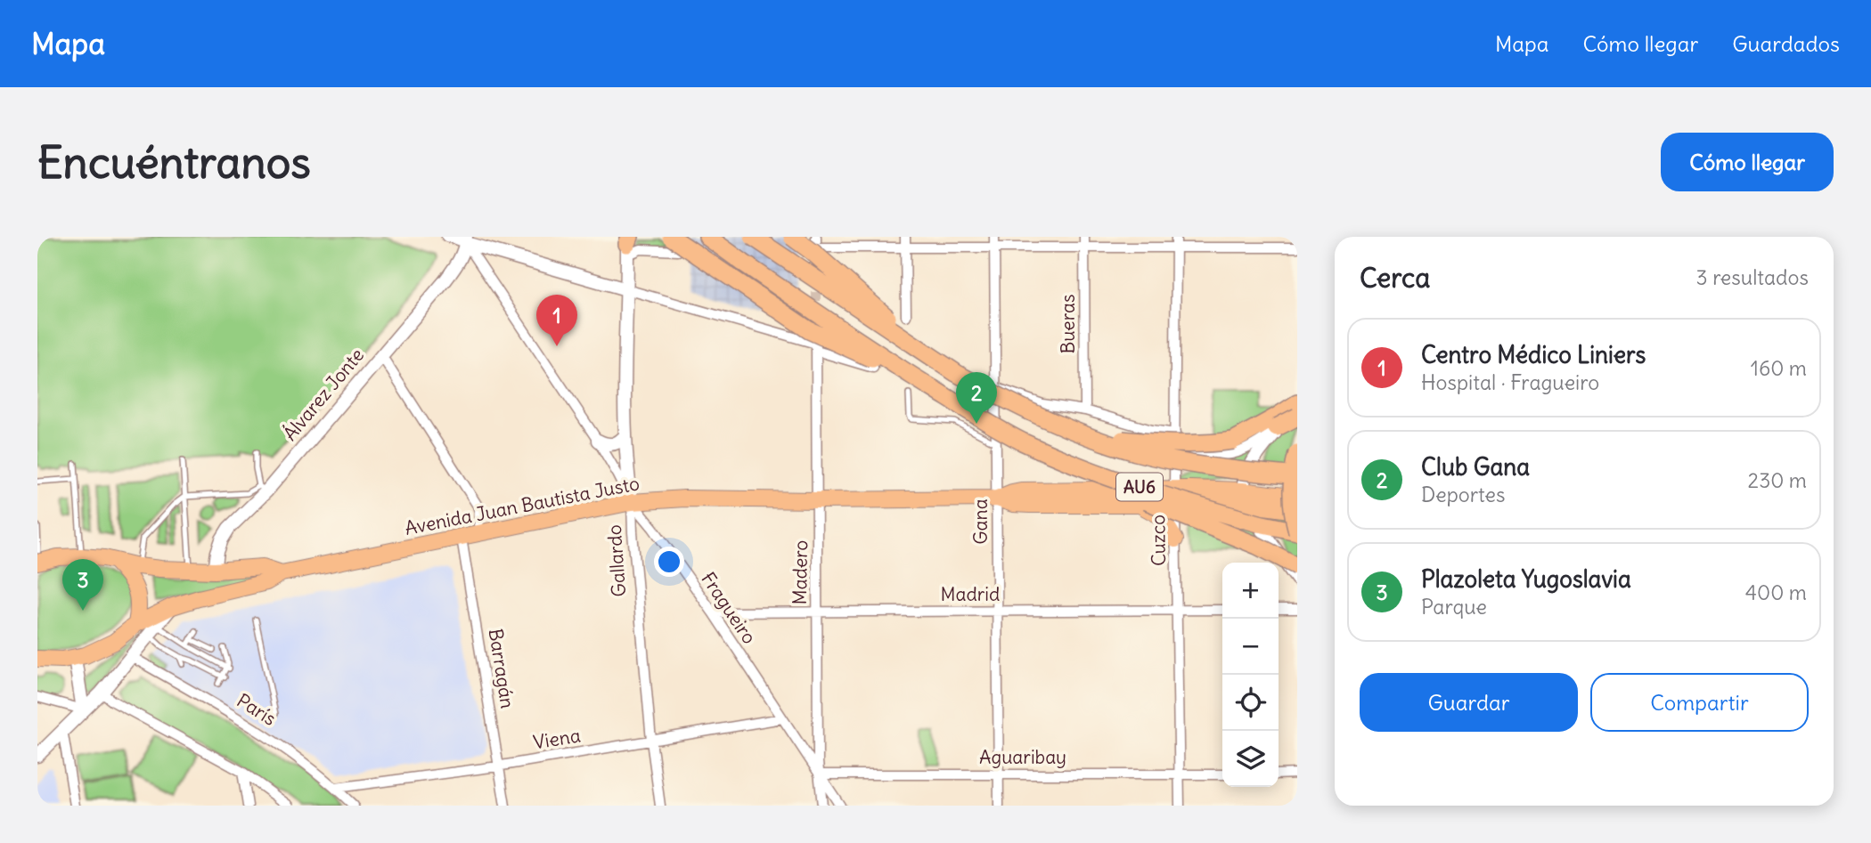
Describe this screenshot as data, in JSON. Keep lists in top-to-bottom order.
{
  "streets": {
    "highway": ["AU6"],
    "main road": ["Avenida Juan Bautista Justo"],
    "street": [
      "Bueras",
      "Álvarez Jonte",
      "Gana",
      "Cuzco",
      "Gallardo",
      "Madero",
      "Madrid",
      "Fragueiro",
      "Barragán",
      "París",
      "Viena",
      "Aguaribay"
    ]
  },
  "crossings": [
    ["Álvarez Jonte", "Avenida Juan Bautista Justo"],
    ["Álvarez Jonte", "Fragueiro"],
    ["Avenida Juan Bautista Justo", "Gana"],
    ["Avenida Juan Bautista Justo", "Cuzco"],
    ["Avenida Juan Bautista Justo", "Gallardo"],
    ["Avenida Juan Bautista Justo", "Madero"],
    ["Avenida Juan Bautista Justo", "Fragueiro"],
    ["Avenida Juan Bautista Justo", "Barragán"],
    ["Gana", "Madrid"],
    ["Gana", "Aguaribay"],
    ["Cuzco", "Madrid"],
    ["Cuzco", "Aguaribay"],
    ["Gallardo", "Fragueiro"],
    ["Gallardo", "Viena"],
    ["Madero", "Madrid"],
    ["Madero", "Fragueiro"],
    ["Madero", "Aguaribay"],
    ["Madrid", "Fragueiro"],
    ["Fragueiro", "Viena"],
    ["Fragueiro", "Aguaribay"],
    ["Barragán", "Viena"],
    ["París", "Viena"]
  ],
  "page": {
    "header": "Mapa",
    "nav": ["Mapa", "Cómo llegar", "Guardados"],
    "buttons": [
      "Cómo llegar",
      ["Guardar", "Compartir"]
    ],
    "title": "Encuéntranos",
    "heading": ["Cerca", "3 resultados"],
    "pins": ["1", "2", "3"],
    "list": [
      {
        "mark": "1",
        "name": "Centro Médico Liniers",
        "note": "Hospital · Fragueiro",
        "value": "160 m"
      },
      {
        "mark": "2",
        "name": "Club Gana",
        "note": "Deportes",
        "value": "230 m"
      },
      {
        "mark": "3",
        "name": "Plazoleta Yugoslavia",
        "note": "Parque",
        "value": "400 m"
      }
    ],
    "map_buttons": ["+", "−"]
  }
}
